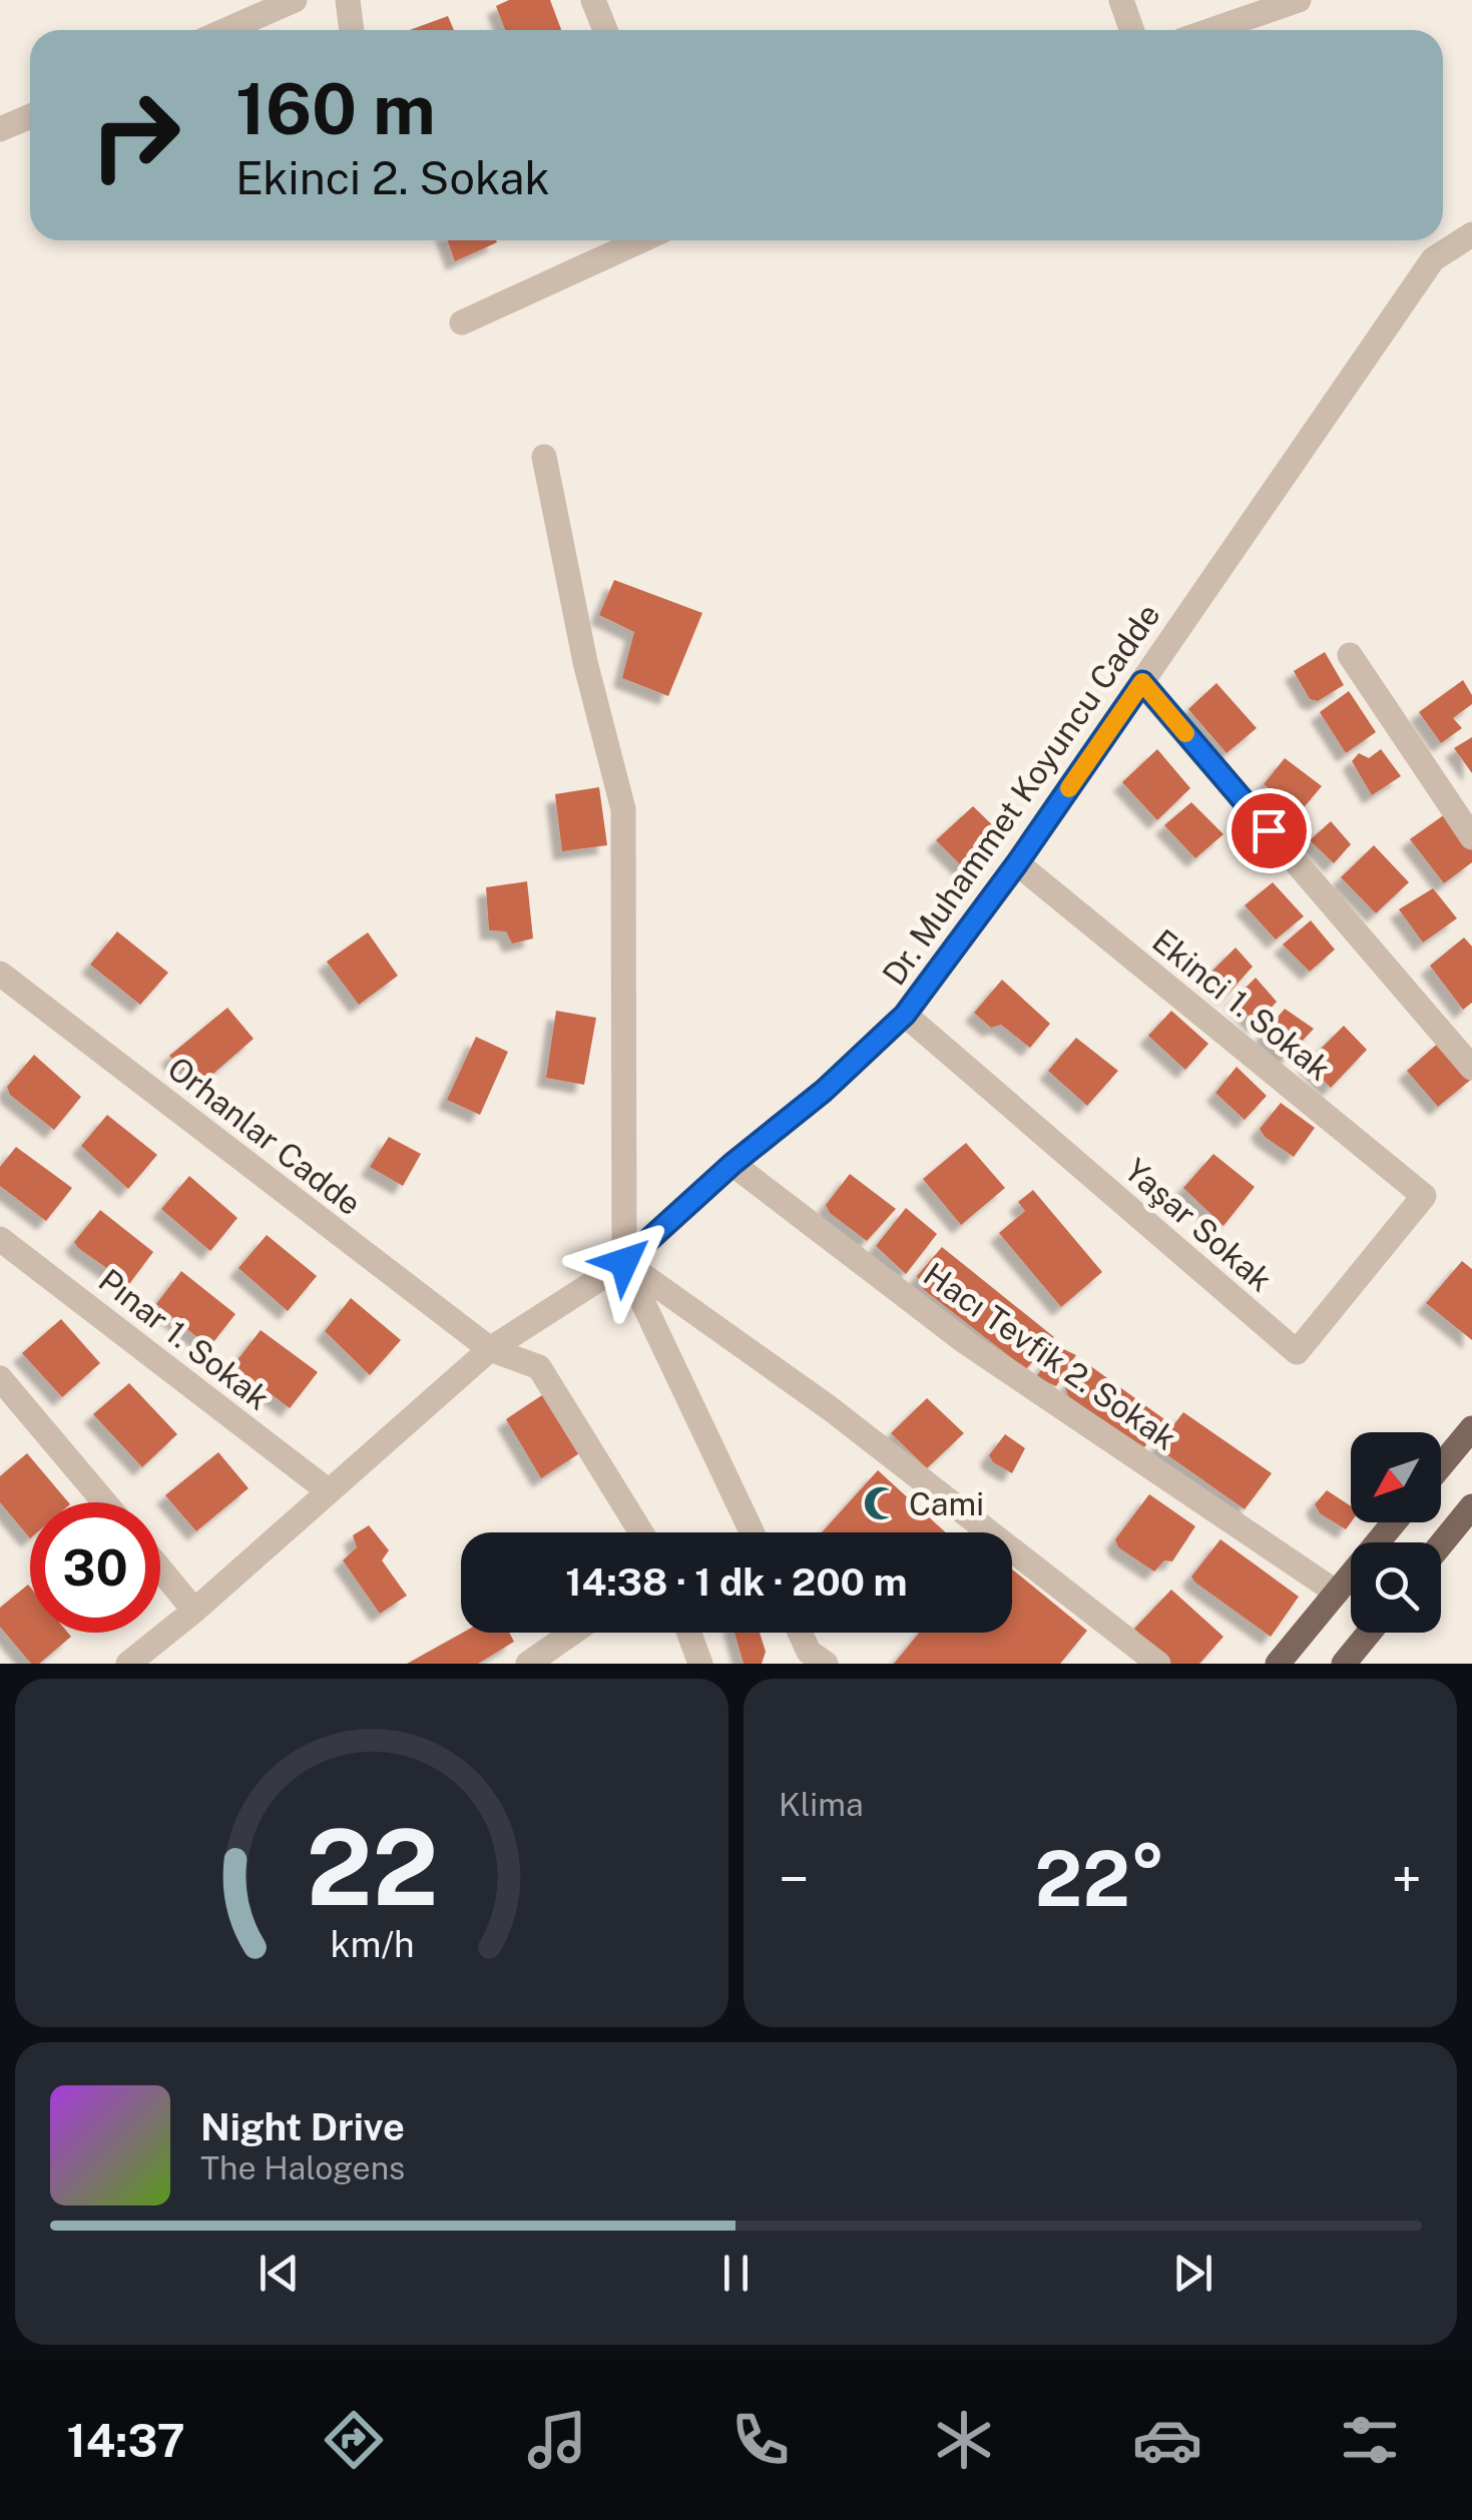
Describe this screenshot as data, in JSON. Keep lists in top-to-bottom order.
{
  "streets": {
    "street": [
      "Dr. Muhammet Koyuncu Cadde",
      "Ekinci 1. Sokak",
      "Orhanlar Cadde",
      "Yaşar Sokak",
      "Pınar 1. Sokak",
      "Hacı Tevfik 2. Sokak"
    ]
  },
  "crossings": [
    ["Dr. Muhammet Koyuncu Cadde", "Ekinci 1. Sokak"],
    ["Dr. Muhammet Koyuncu Cadde", "Orhanlar Cadde"],
    ["Dr. Muhammet Koyuncu Cadde", "Yaşar Sokak"],
    ["Dr. Muhammet Koyuncu Cadde", "Pınar 1. Sokak"],
    ["Dr. Muhammet Koyuncu Cadde", "Hacı Tevfik 2. Sokak"],
    ["Ekinci 1. Sokak", "Yaşar Sokak"]
  ],
  "places": {
    "mosque": ["Cami"]
  },
  "north": "bottom left",
  "page": {
    "turn": ["160 m", "Ekinci 2. Sokak"],
    "limit": "30",
    "trip": "14:38 · 1 dk · 200 m",
    "tile": "Klima",
    "heat": ["−", "22°", "+"],
    "song": ["Night Drive", "The Halogens"],
    "tabs": "14:37",
    "gauge": ["22", "km/h"]
  }
}
